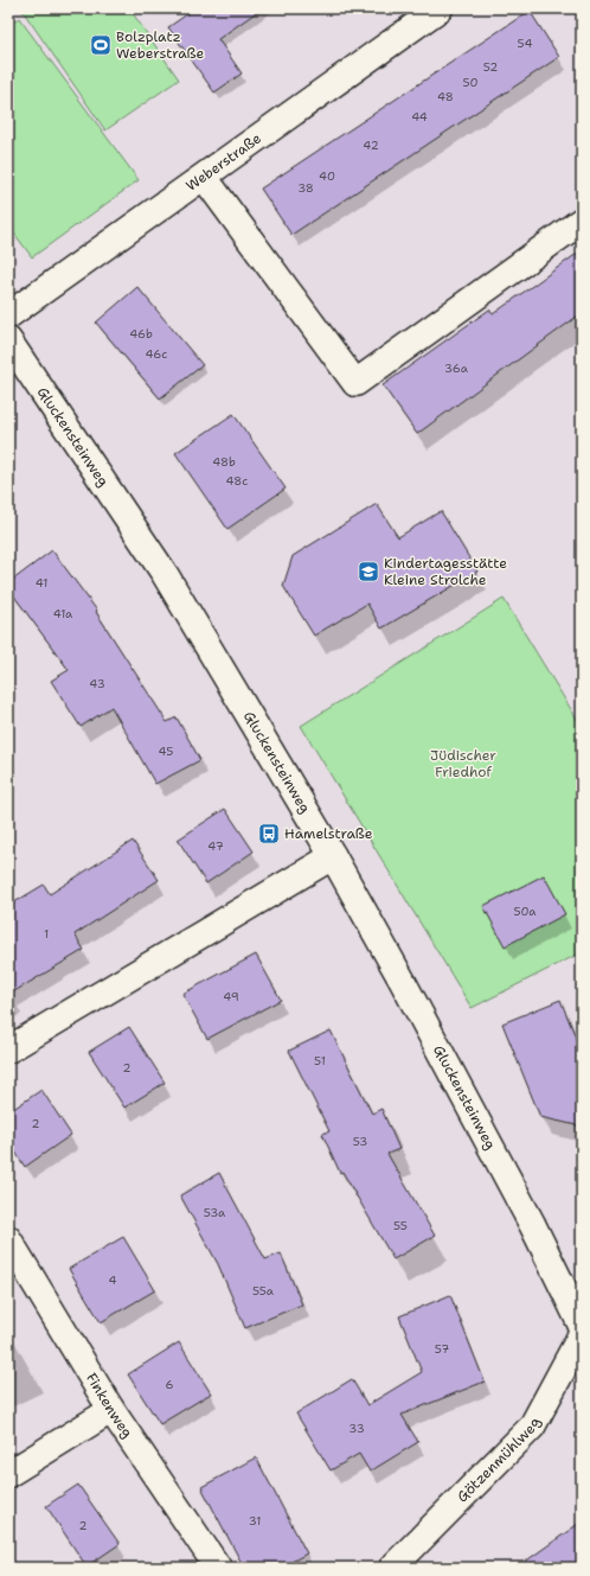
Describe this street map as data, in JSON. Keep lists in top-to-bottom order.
{
  "streets": {
    "street": [
      "Weberstraße",
      "Gluckensteinweg",
      "Finkenweg",
      "Götzenmühlweg"
    ]
  },
  "parks": ["Jüdischer Friedhof"],
  "places": {
    "sports": ["Bolzplatz Weberstraße"],
    "school or university": ["Kindertagesstätte Kleine Strolche"],
    "bus stop": ["Hamelstraße"]
  },
  "house_numbers": [
    "54",
    "52",
    "50",
    "48",
    "44",
    "42",
    "40",
    "38",
    "46b",
    "46c",
    "36a",
    "48b",
    "48c",
    "41",
    "41a",
    "43",
    "45",
    "47",
    "50a",
    "1",
    "49",
    "51",
    "2",
    "2",
    "53",
    "53a",
    "55",
    "4",
    "55a",
    "57",
    "6",
    "33",
    "31",
    "2"
  ]
}
